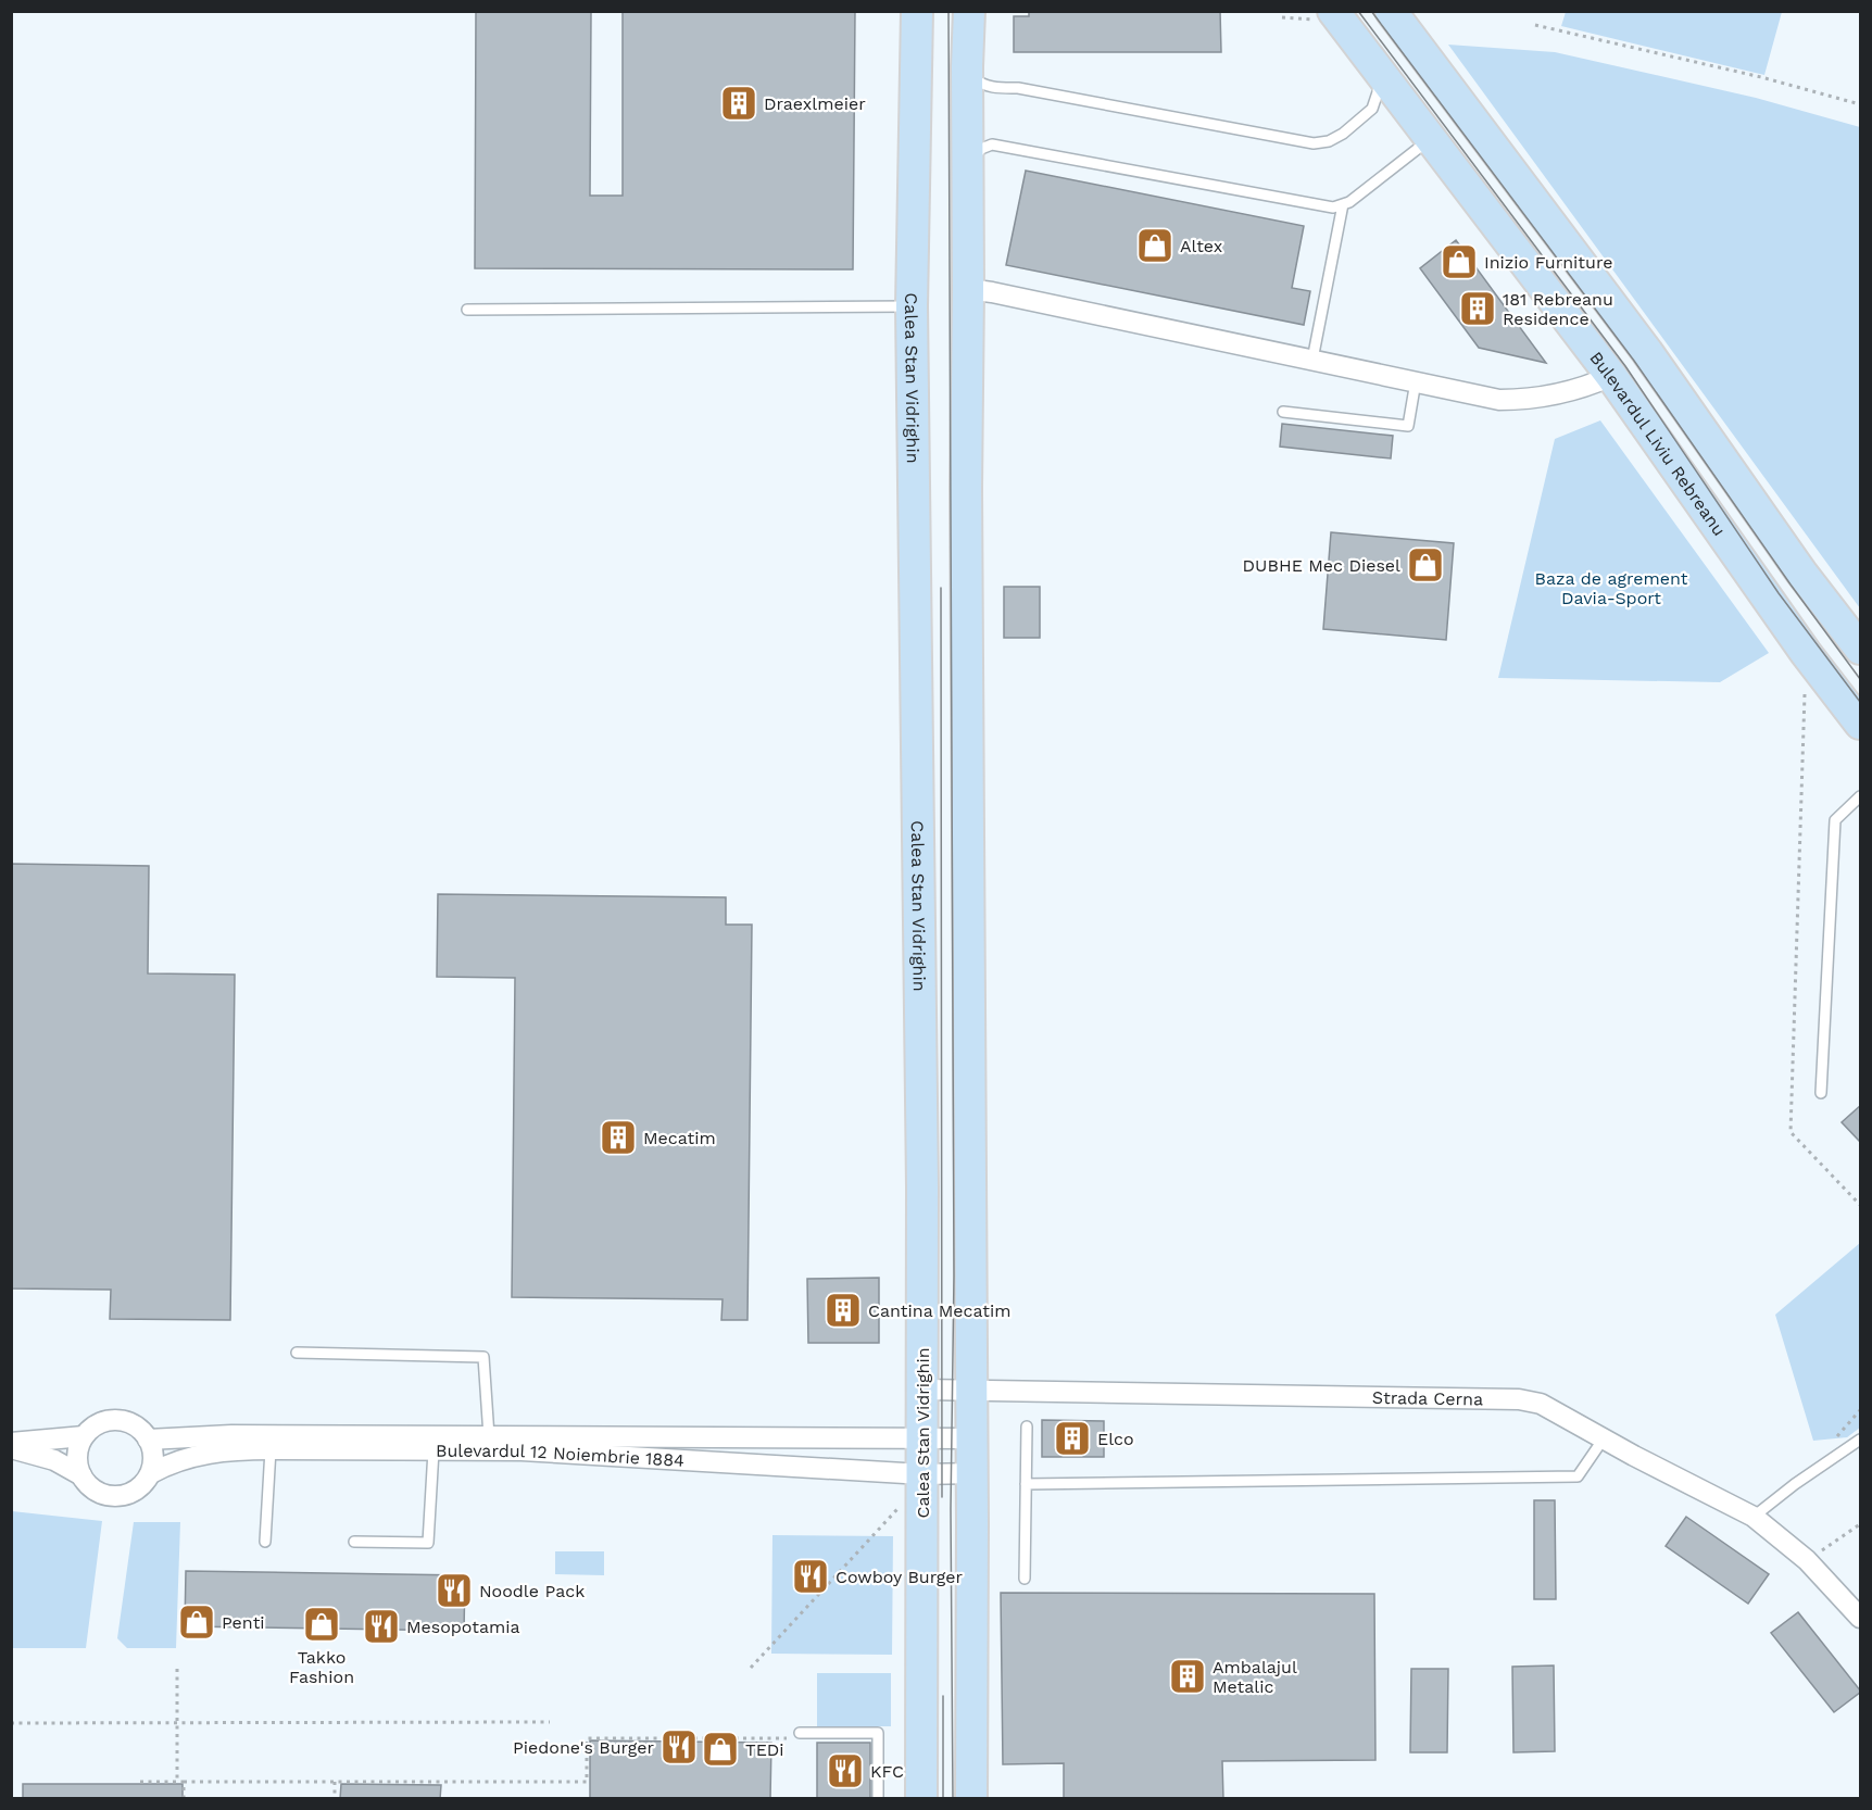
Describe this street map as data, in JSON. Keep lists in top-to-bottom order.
{
  "streets": {
    "main road": ["Calea Stan Vidrighin", "Bulevardul Liviu Rebreanu"],
    "street": ["Strada Cerna", "Bulevardul 12 Noiembrie 1884"]
  },
  "crossings": [
    ["Calea Stan Vidrighin", "Strada Cerna"],
    ["Calea Stan Vidrighin", "Bulevardul 12 Noiembrie 1884"]
  ],
  "parks": ["Baza de agrement Davia-Sport"],
  "places": {
    "building": [
      "Draexlmeier",
      "181 Rebreanu Residence",
      "Mecatim",
      "Cantina Mecatim",
      "Elco",
      "Ambalajul Metalic"
    ],
    "shop": [
      "Altex",
      "Inizio Furniture",
      "DUBHE Mec Diesel",
      "Penti",
      "Takko Fashion",
      "TEDi"
    ],
    "restaurant": [
      "Cowboy Burger",
      "Noodle Pack",
      "Mesopotamia",
      "Piedone's Burger",
      "KFC"
    ]
  }
}
